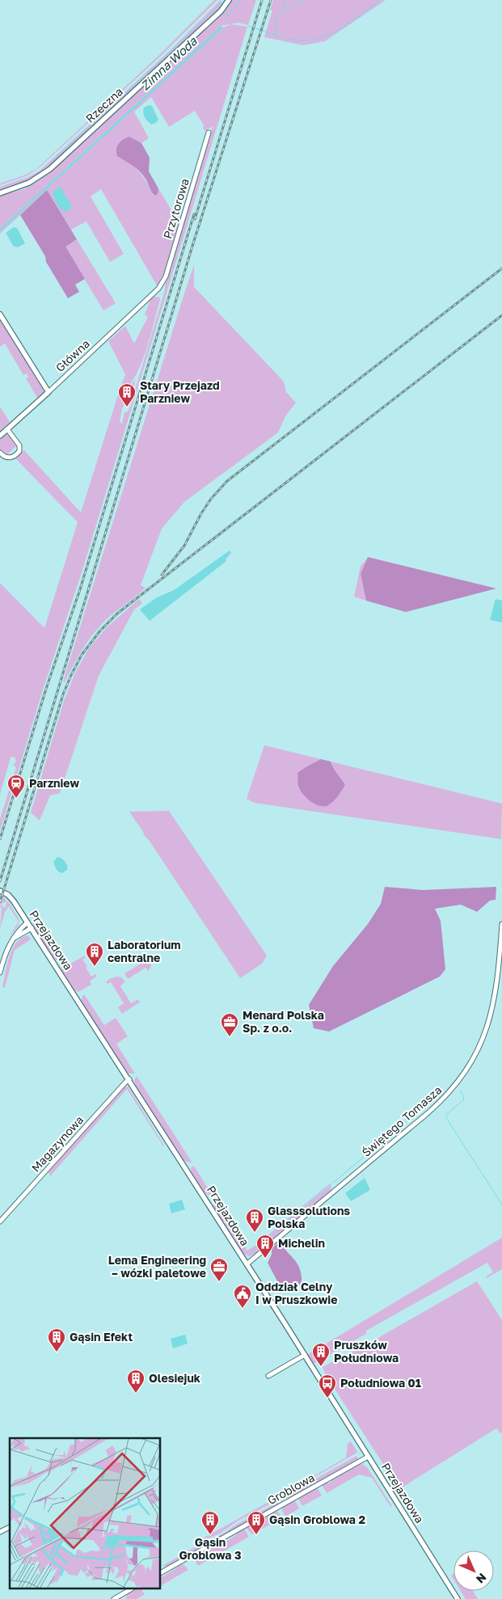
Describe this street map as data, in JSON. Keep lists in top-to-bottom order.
{
  "streets": {
    "street": [
      "Rzeczna",
      "Przytorowa",
      "Główna",
      "Przejazdowa",
      "Świętego Tomasza",
      "Magazynowa",
      "Groblowa"
    ]
  },
  "crossings": [
    ["Przytorowa", "Główna"],
    ["Przejazdowa", "Świętego Tomasza"],
    ["Przejazdowa", "Magazynowa"],
    ["Przejazdowa", "Groblowa"]
  ],
  "water": ["Zimna Woda"],
  "places": {
    "building": [
      "Stary Przejazd Parzniew",
      "Laboratorium centralne",
      "Glasssolutions Polska",
      "Michelin",
      "Gąsin Efekt",
      "Pruszków Południowa",
      "Olesiejuk",
      "Gąsin Groblowa 3",
      "Gąsin Groblowa 2"
    ],
    "station": ["Parzniew"],
    "office": ["Menard Polska Sp. z o.o.", "Lema Engineering – wózki paletowe"],
    "public building": ["Oddział Celny I w Pruszkowie"],
    "bus stop": ["Południowa 01"]
  },
  "north": "bottom right"
}
